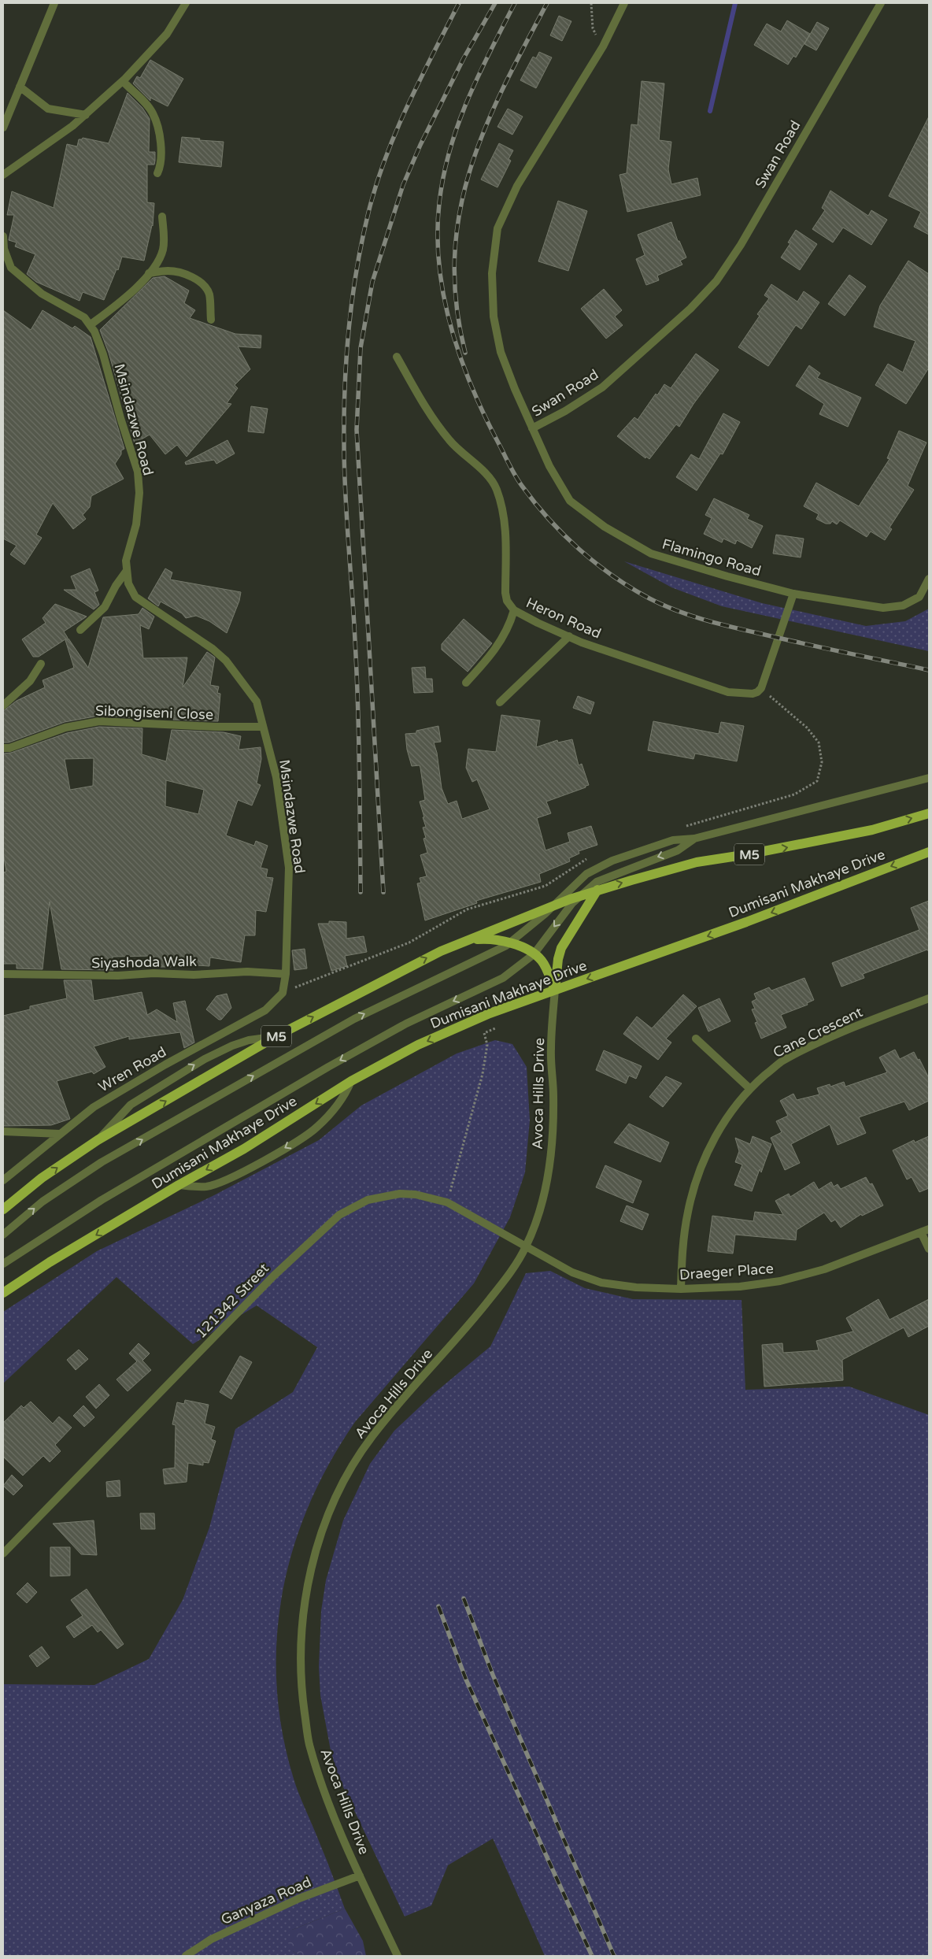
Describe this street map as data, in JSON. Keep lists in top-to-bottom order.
{
  "streets": {
    "main road": ["M5", "Dumisani Makhaye Drive"],
    "street": [
      "Swan Road",
      "Msindazwe Road",
      "Flamingo Road",
      "Heron Road",
      "Sibongiseni Close",
      "Siyashoda Walk",
      "Cane Crescent",
      "Wren Road",
      "Avoca Hills Drive",
      "Draeger Place",
      "121342 Street",
      "Ganyaza Road"
    ]
  },
  "crossings": [
    ["Swan Road", "Flamingo Road"],
    ["Msindazwe Road", "Sibongiseni Close"],
    ["Msindazwe Road", "Siyashoda Walk"],
    ["Msindazwe Road", "Wren Road"],
    ["Flamingo Road", "Heron Road"],
    ["Dumisani Makhaye Drive", "Avoca Hills Drive"],
    ["Cane Crescent", "Draeger Place"],
    ["Avoca Hills Drive", "Draeger Place"],
    ["Avoca Hills Drive", "121342 Street"],
    ["Avoca Hills Drive", "Ganyaza Road"],
    ["Draeger Place", "121342 Street"]
  ]
}
